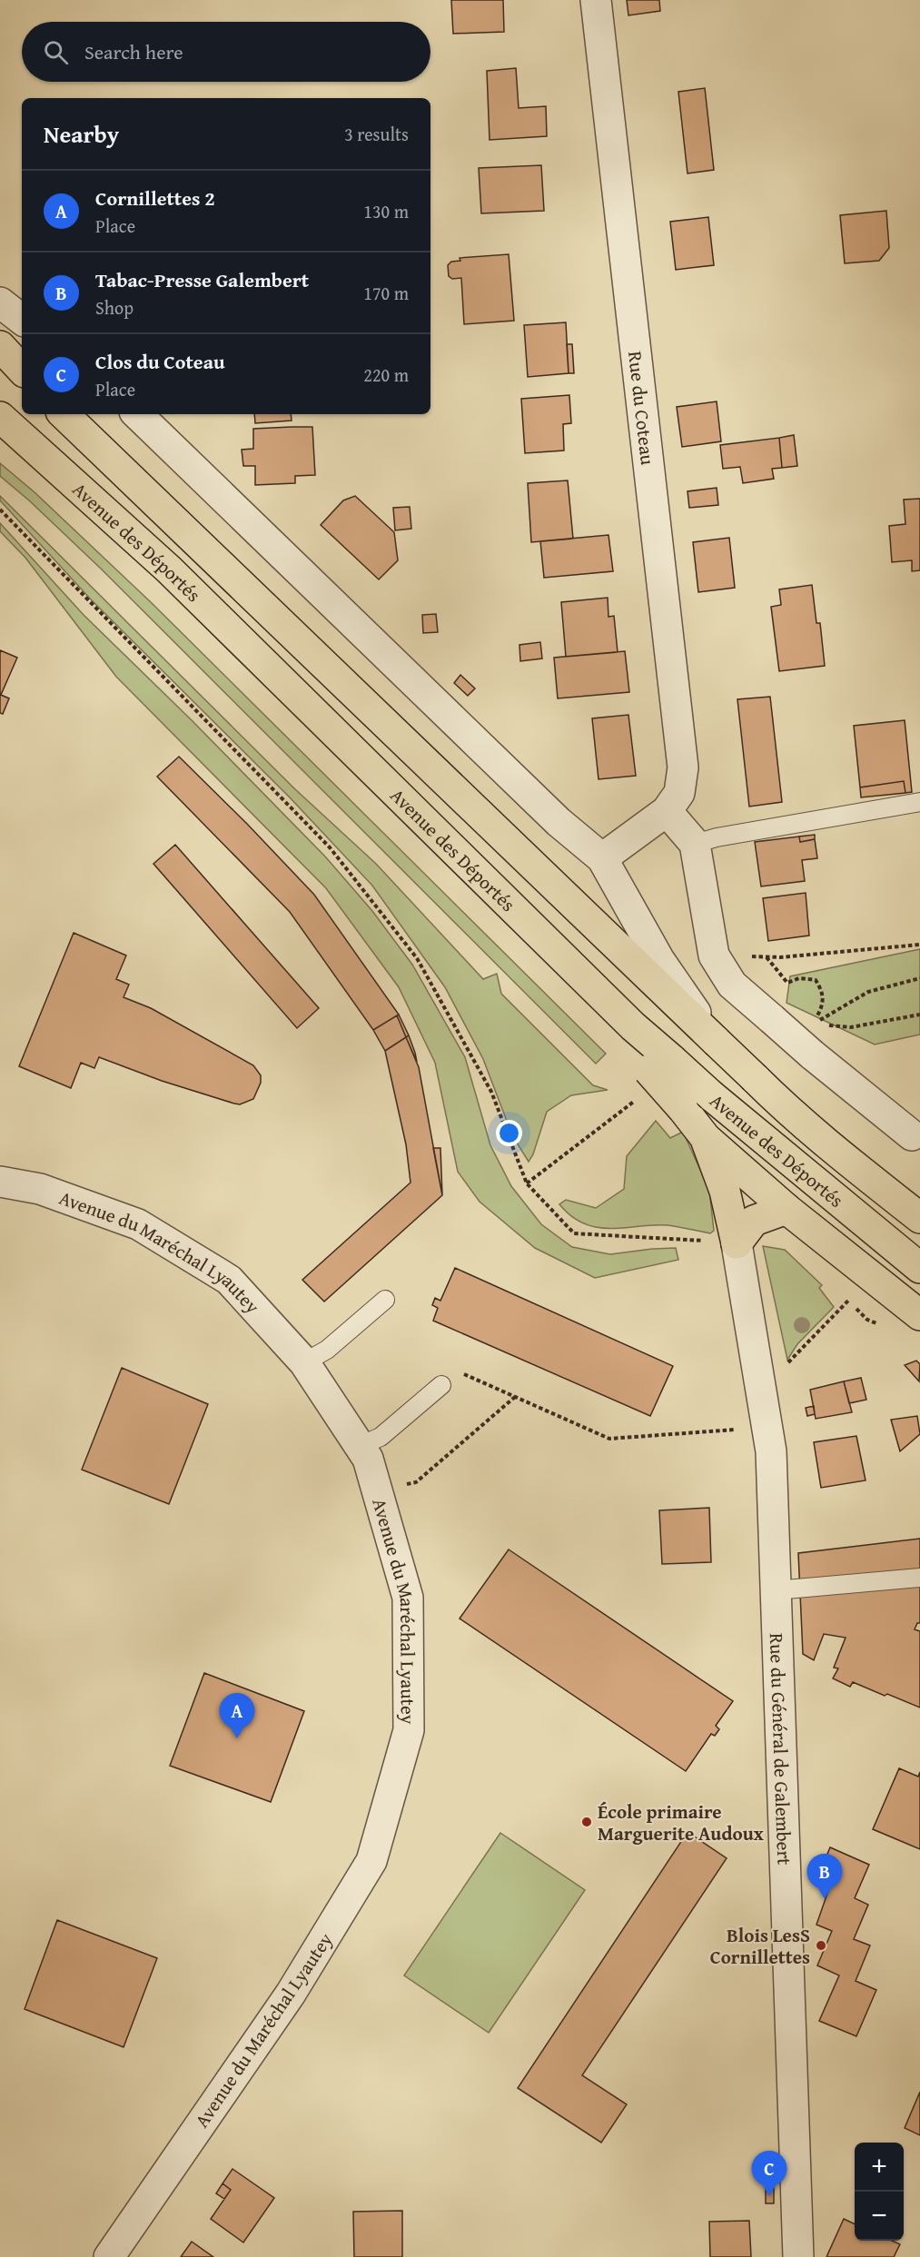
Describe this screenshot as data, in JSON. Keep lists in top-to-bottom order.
{
  "streets": {
    "highway": ["Avenue des Déportés"],
    "street": ["Rue du Coteau", "Avenue du Maréchal Lyautey", "Rue du Général de Galembert"]
  },
  "places": ["École primaire Marguerite Audoux", "Blois LesS Cornillettes"],
  "page": {
    "search": "Search here",
    "heading": ["Nearby", "3 results"],
    "list": [
      {
        "mark": "A",
        "name": "Cornillettes 2",
        "note": "Place",
        "value": "130 m"
      },
      {
        "mark": "B",
        "name": "Tabac-Presse Galembert",
        "note": "Shop",
        "value": "170 m"
      },
      {
        "mark": "C",
        "name": "Clos du Coteau",
        "note": "Place",
        "value": "220 m"
      }
    ],
    "pins": ["A", "B", "C"],
    "map_buttons": ["+", "−"]
  }
}
